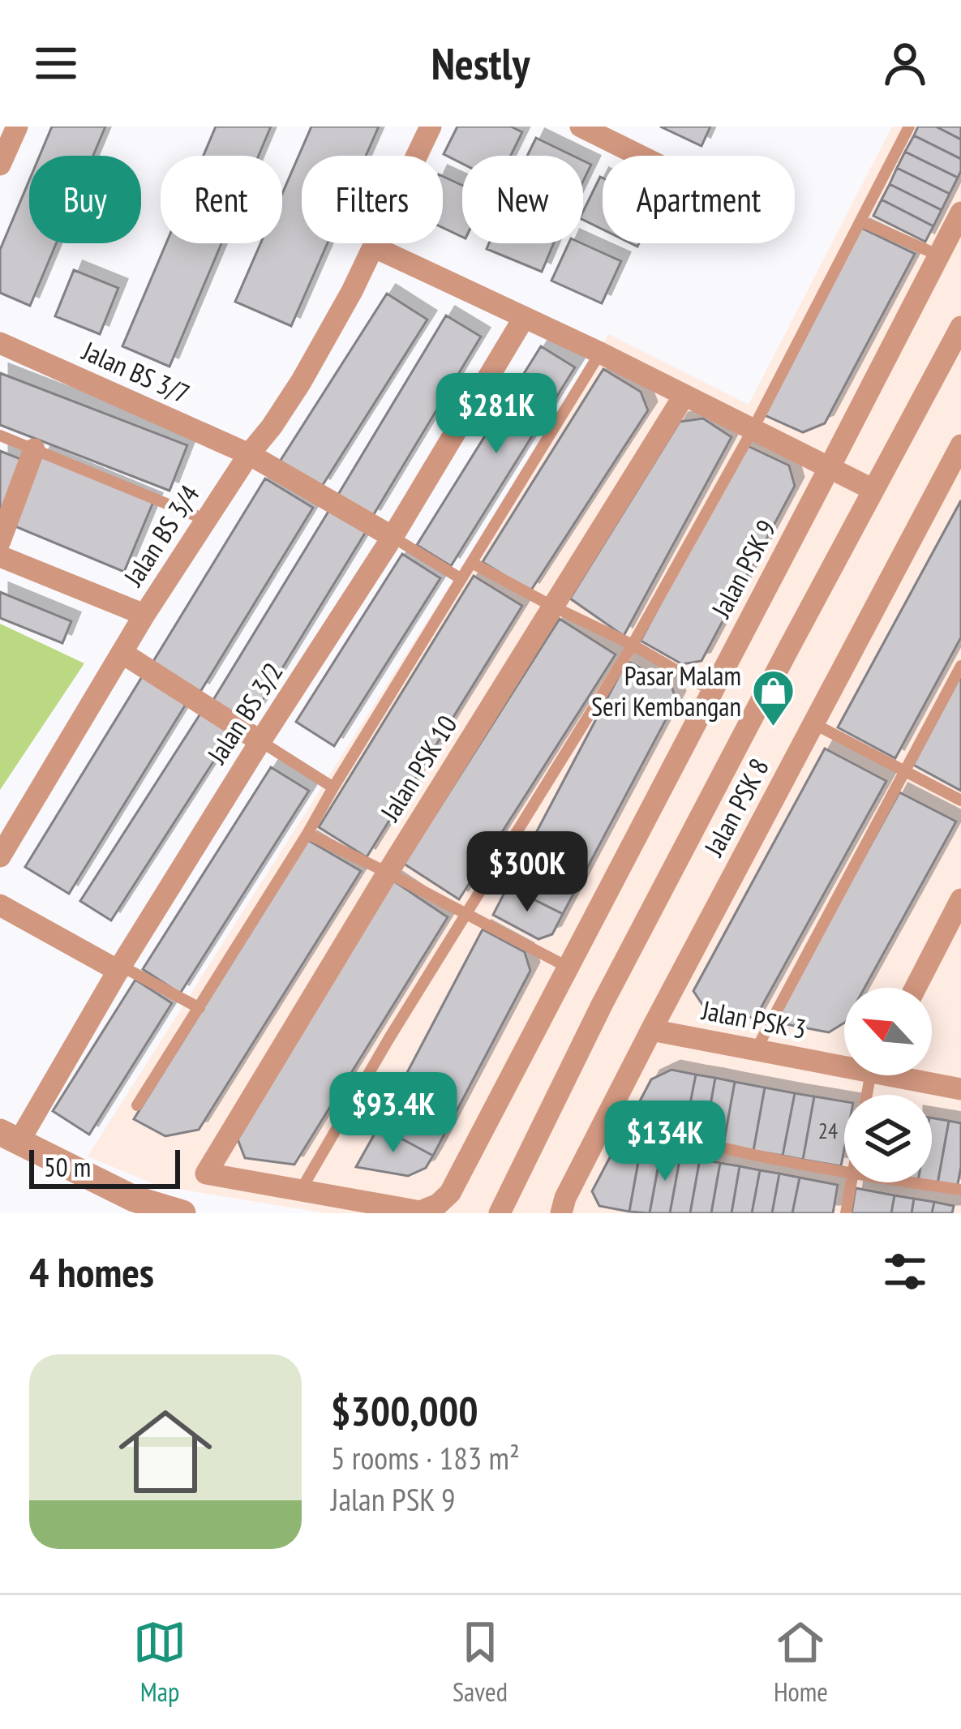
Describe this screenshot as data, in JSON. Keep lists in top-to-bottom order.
{
  "streets": {
    "street": [
      "Jalan BS 3/7",
      "Jalan BS 3/4",
      "Jalan PSK 9",
      "Jalan BS 3/2",
      "Jalan PSK 10",
      "Jalan PSK 8",
      "Jalan PSK 3"
    ]
  },
  "crossings": [
    ["Jalan BS 3/7", "Jalan BS 3/4"],
    ["Jalan BS 3/7", "Jalan BS 3/2"],
    ["Jalan PSK 9", "Jalan PSK 10"],
    ["Jalan PSK 8", "Jalan PSK 3"]
  ],
  "places": {
    "shop": ["Pasar Malam Seri Kembangan"]
  },
  "house_numbers": ["24"],
  "scale_bar": "50 m",
  "north": "top left",
  "page": {
    "header": "Nestly",
    "chip": [
      "Buy",
      "Rent",
      "Filters",
      "New",
      "Apartment"
    ],
    "price": [
      "$281K",
      "$300K",
      "$93.4K",
      "$134K"
    ],
    "scale": "50 m",
    "heading": "4 homes",
    "list": [
      {
        "name": "$300,000",
        "note": "5 rooms · 183 m² · Jalan PSK 9"
      }
    ],
    "tabs": ["Map", "Saved", "Home"]
  }
}
